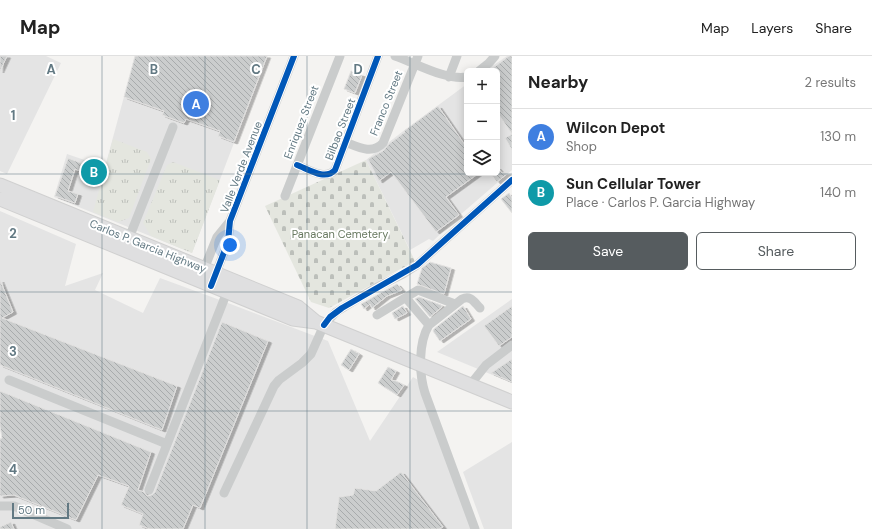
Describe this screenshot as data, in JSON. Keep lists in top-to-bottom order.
{
  "streets": {
    "highway": ["Carlos P. Garcia Highway"],
    "street": [
      "Franco Street",
      "Enriquez Street",
      "Bilbao Street",
      "Valle Verde Avenue"
    ]
  },
  "crossings": [
    ["Franco Street", "Bilbao Street"],
    ["Enriquez Street", "Bilbao Street"],
    ["Valle Verde Avenue", "Carlos P. Garcia Highway"]
  ],
  "parks": ["Panacan Cemetery"],
  "scale_bar": "50 m",
  "page": {
    "header": "Map",
    "nav": ["Map", "Layers", "Share"],
    "heading": ["Nearby", "2 results"],
    "map_buttons": ["+", "−"],
    "pins": ["A", "B"],
    "list": [
      {
        "mark": "A",
        "name": "Wilcon Depot",
        "note": "Shop",
        "value": "130 m"
      },
      {
        "mark": "B",
        "name": "Sun Cellular Tower",
        "note": "Place · Carlos P. Garcia Highway",
        "value": "140 m"
      }
    ],
    "buttons": ["Save", "Share"],
    "scale": "50 m"
  },
  "grid": {
    "columns": [
      "A",
      "B",
      "C",
      "D"
    ],
    "rows": [
      "1",
      "2",
      "3",
      "4"
    ]
  }
}
